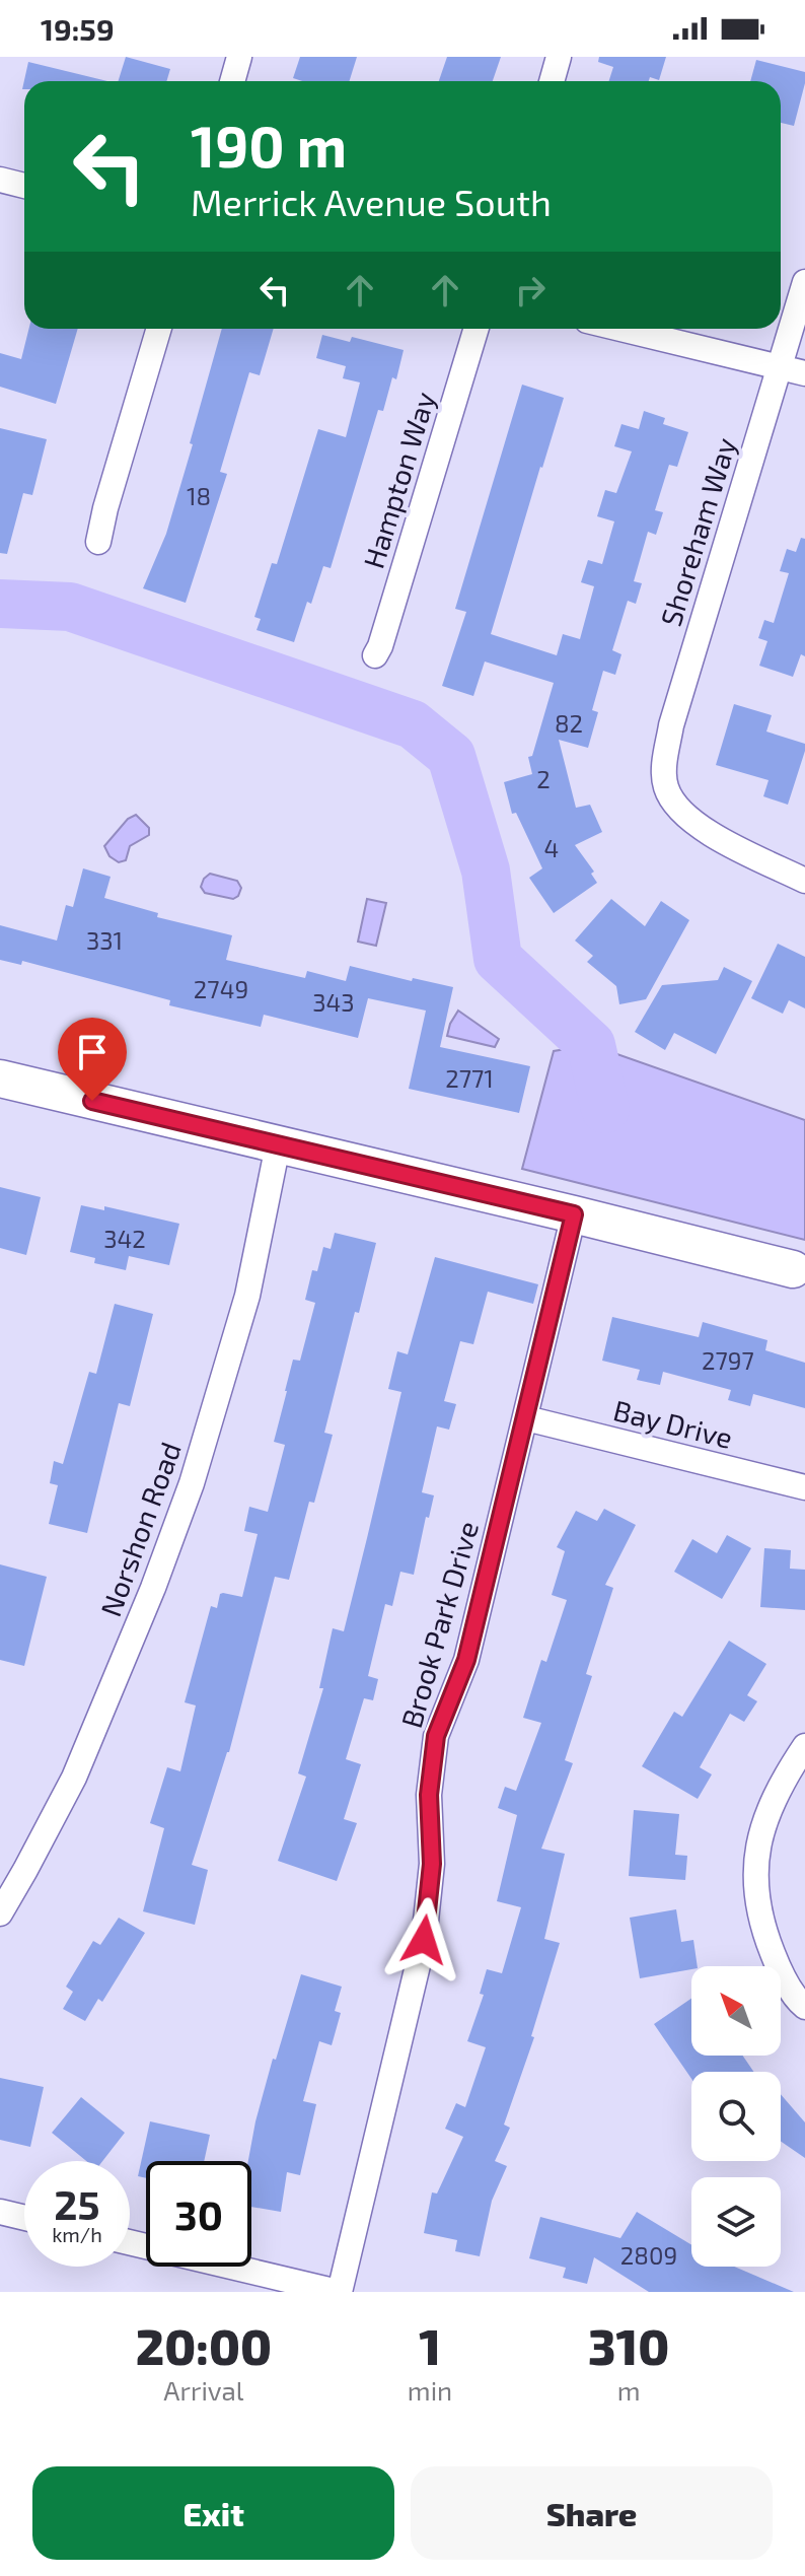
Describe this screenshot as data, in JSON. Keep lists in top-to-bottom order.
{
  "streets": {
    "street": [
      "Hampton Way",
      "Shoreham Way",
      "Bay Drive",
      "Norshon Road",
      "Brook Park Drive"
    ]
  },
  "crossings": [
    ["Bay Drive", "Brook Park Drive"]
  ],
  "house_numbers": [
    "18",
    "82",
    "2",
    "4",
    "331",
    "2749",
    "343",
    "2771",
    "342",
    "2797",
    "2809"
  ],
  "north": "top left",
  "page": {
    "status": "19:59",
    "turn": ["190 m", "Merrick Avenue South"],
    "speed": "25 km/h",
    "limit": "30",
    "eta": [
      "20:00",
      "Arrival",
      "1",
      "min",
      "310",
      "m"
    ],
    "buttons": ["Exit", "Share"]
  }
}
